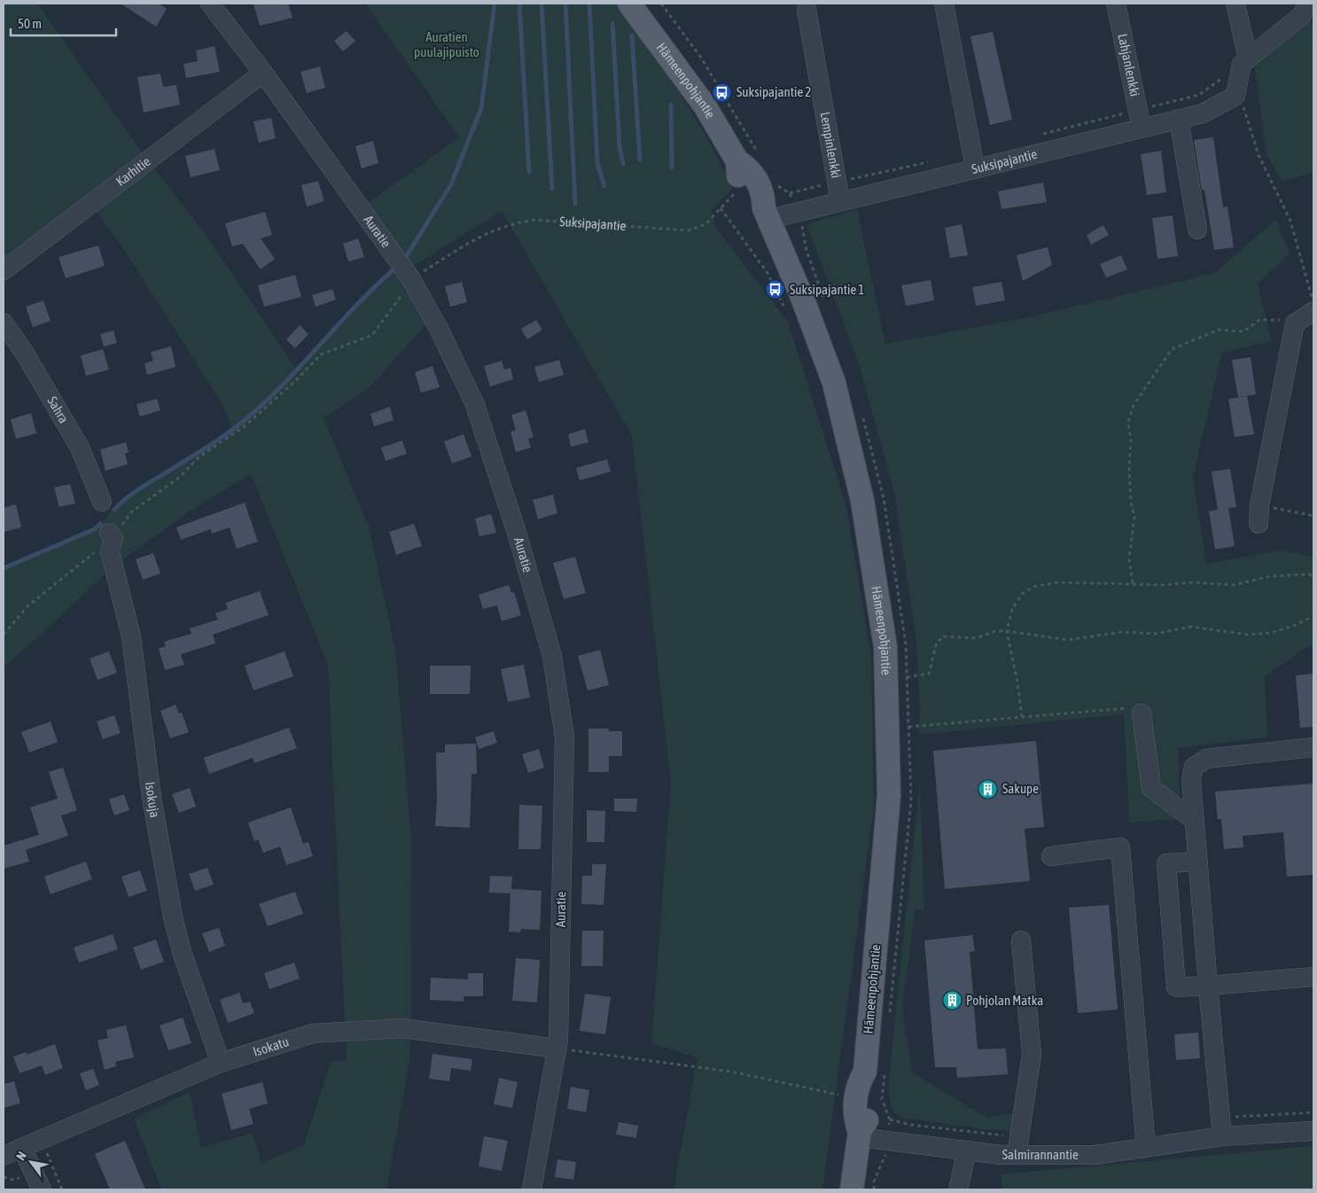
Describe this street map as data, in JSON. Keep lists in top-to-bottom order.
{
  "streets": {
    "main road": ["Hämeenpohjantie"],
    "street": [
      "Lahjanlenkki",
      "Lempinlenkki",
      "Suksipajantie",
      "Karhitie",
      "Auratie",
      "Sahra",
      "Isokuja",
      "Isokatu",
      "Salmirannantie"
    ]
  },
  "crossings": [
    ["Lahjanlenkki", "Suksipajantie"],
    ["Hämeenpohjantie", "Suksipajantie"],
    ["Hämeenpohjantie", "Salmirannantie"],
    ["Lempinlenkki", "Suksipajantie"],
    ["Suksipajantie", "Auratie"],
    ["Karhitie", "Auratie"],
    ["Auratie", "Isokatu"],
    ["Isokuja", "Isokatu"]
  ],
  "parks": ["Auratien puulajipuisto"],
  "places": {
    "bus stop": ["Suksipajantie 2", "Suksipajantie 1"],
    "building": ["Sakupe", "Pohjolan Matka"]
  },
  "scale_bar": "50 m",
  "north": "top left"
}
